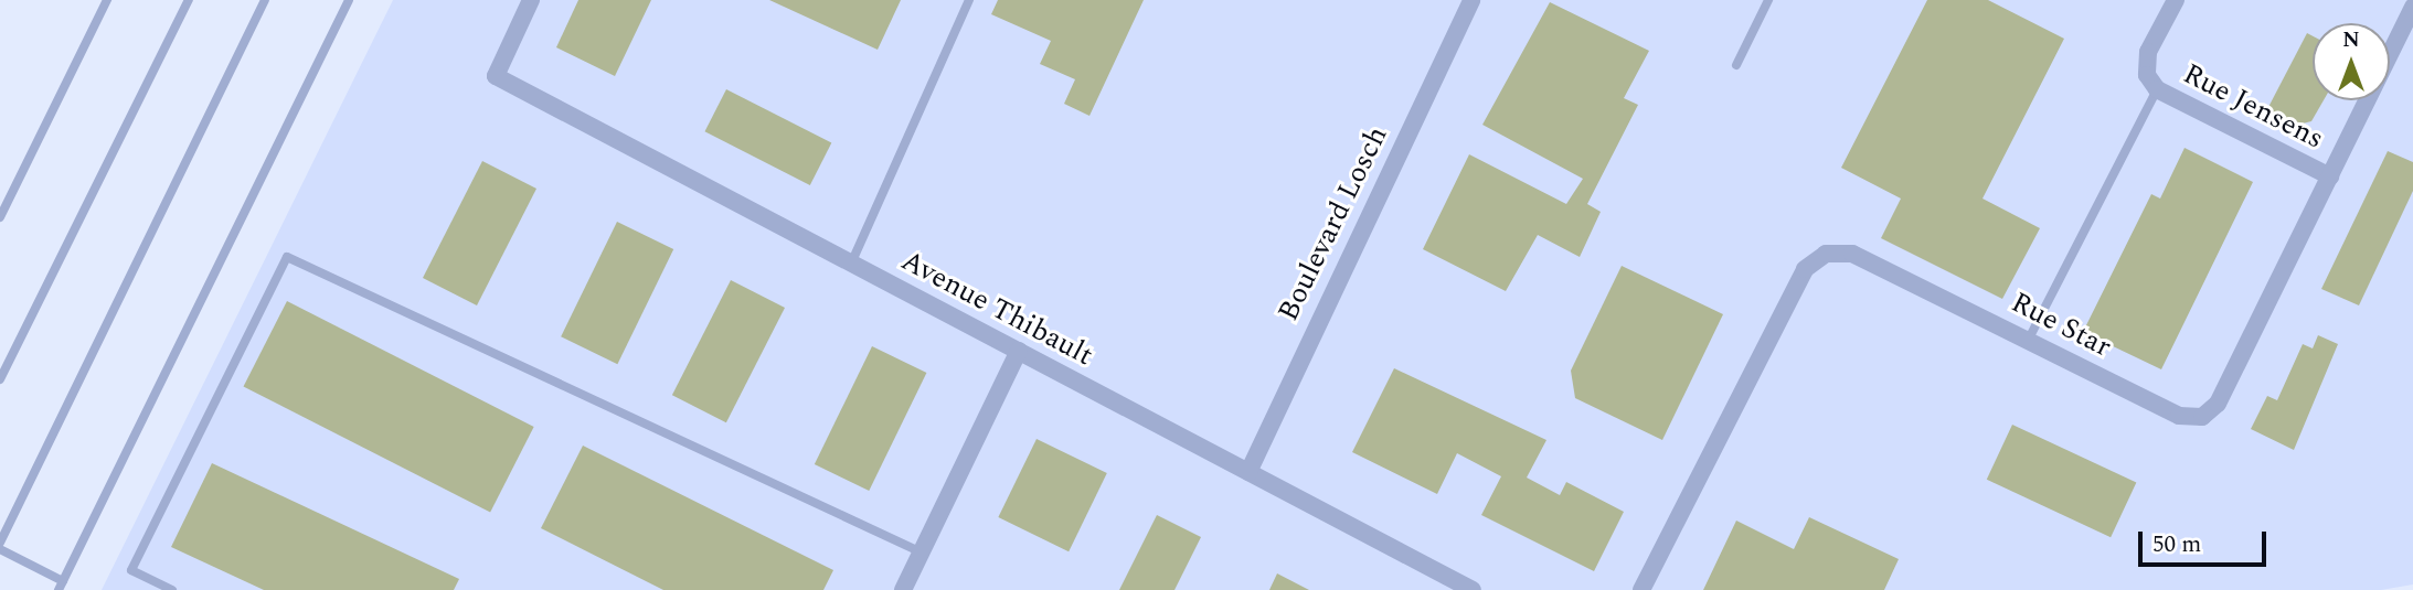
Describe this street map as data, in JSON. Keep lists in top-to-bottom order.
{
  "streets": {
    "street": [
      "Rue Jensens",
      "Boulevard Losch",
      "Avenue Thibault",
      "Rue Star"
    ]
  },
  "crossings": [
    ["Rue Jensens", "Rue Star"],
    ["Boulevard Losch", "Avenue Thibault"]
  ],
  "scale_bar": "50 m",
  "north": "top"
}
